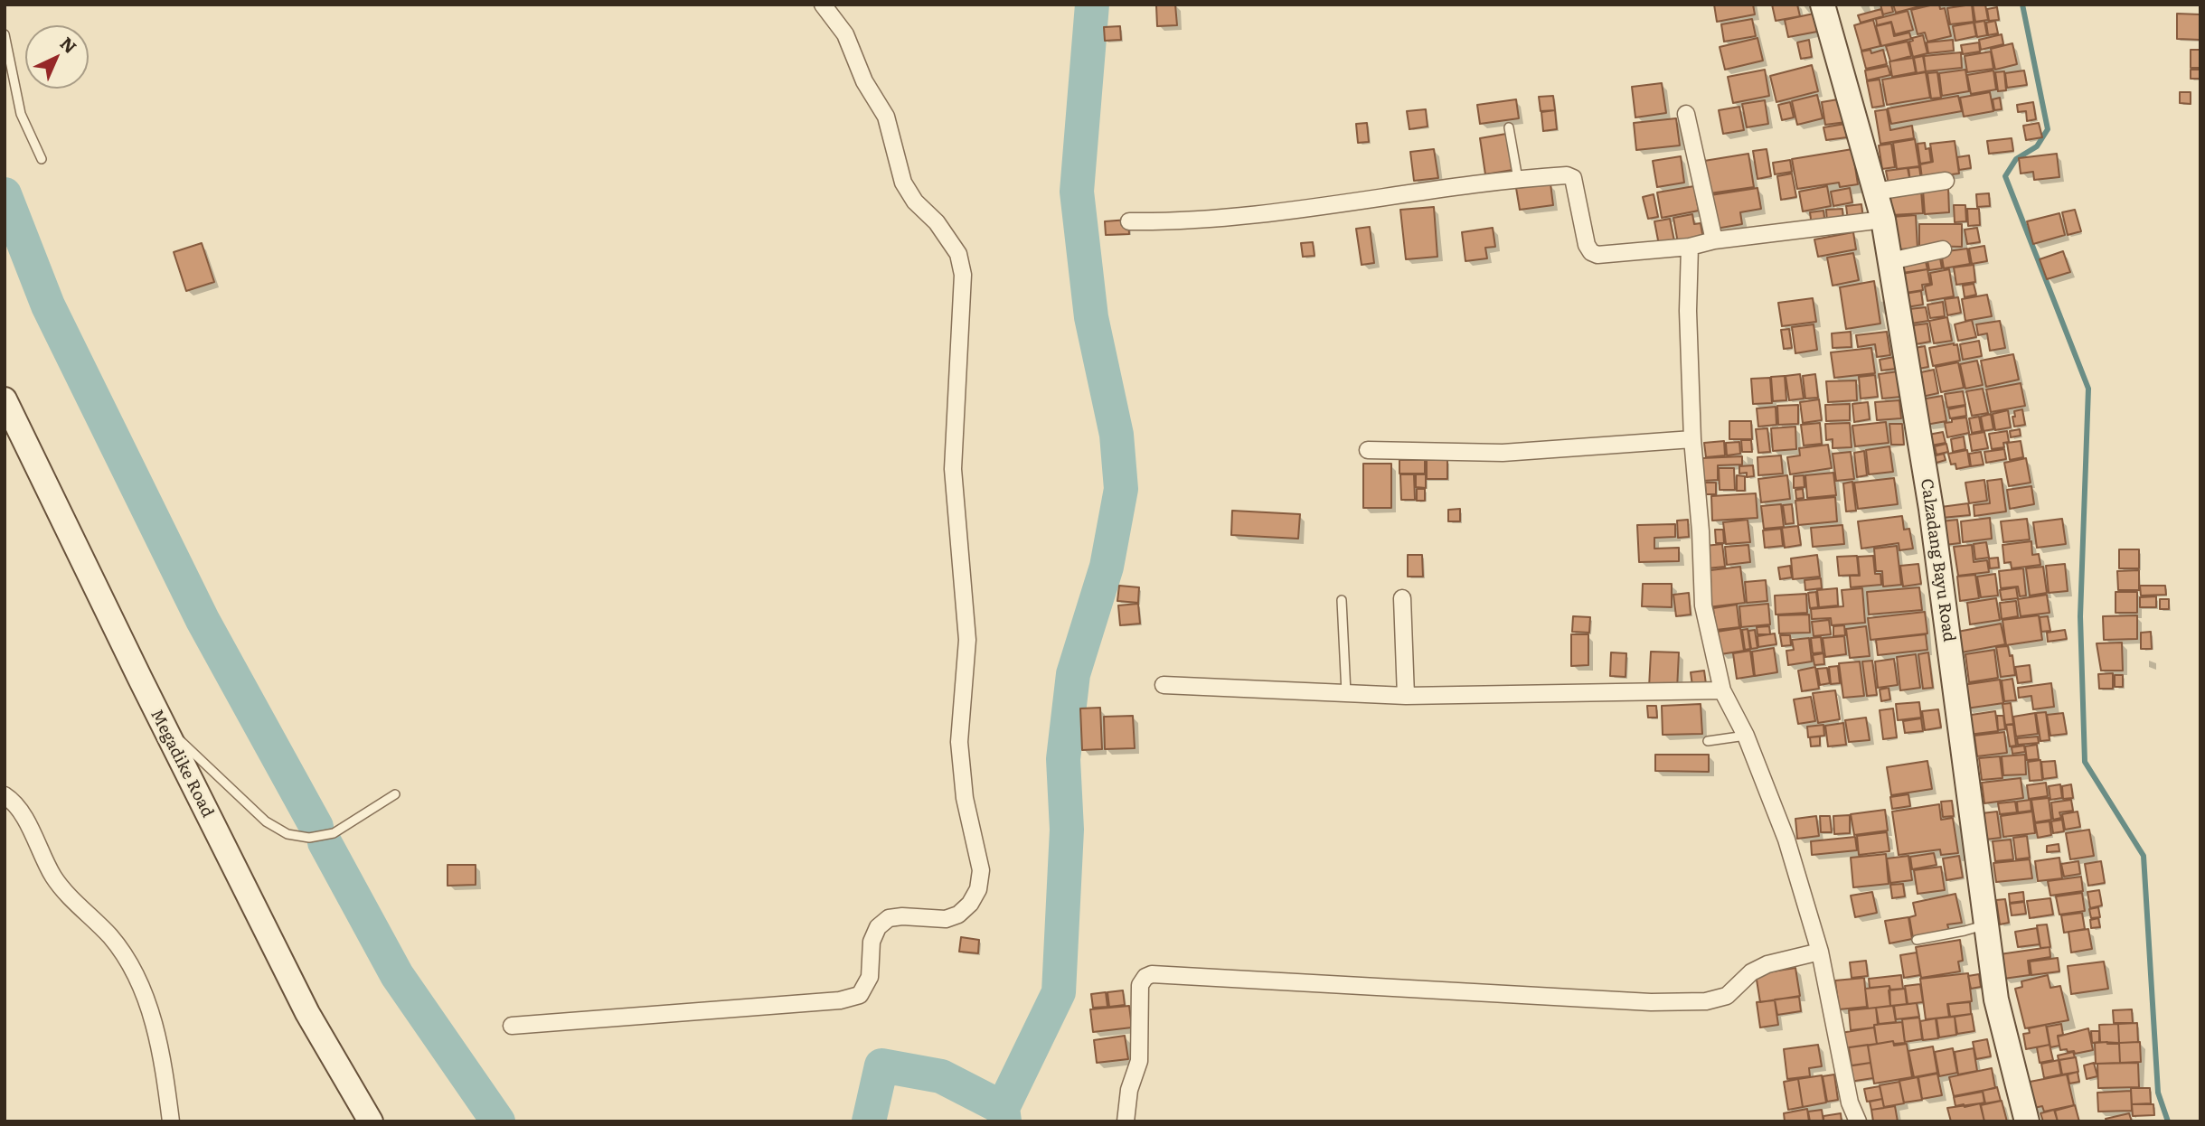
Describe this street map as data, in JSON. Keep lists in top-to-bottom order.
{
  "streets": {
    "street": ["Calzadang Bayu Road", "Megadike Road"]
  },
  "north": "top right"
}
